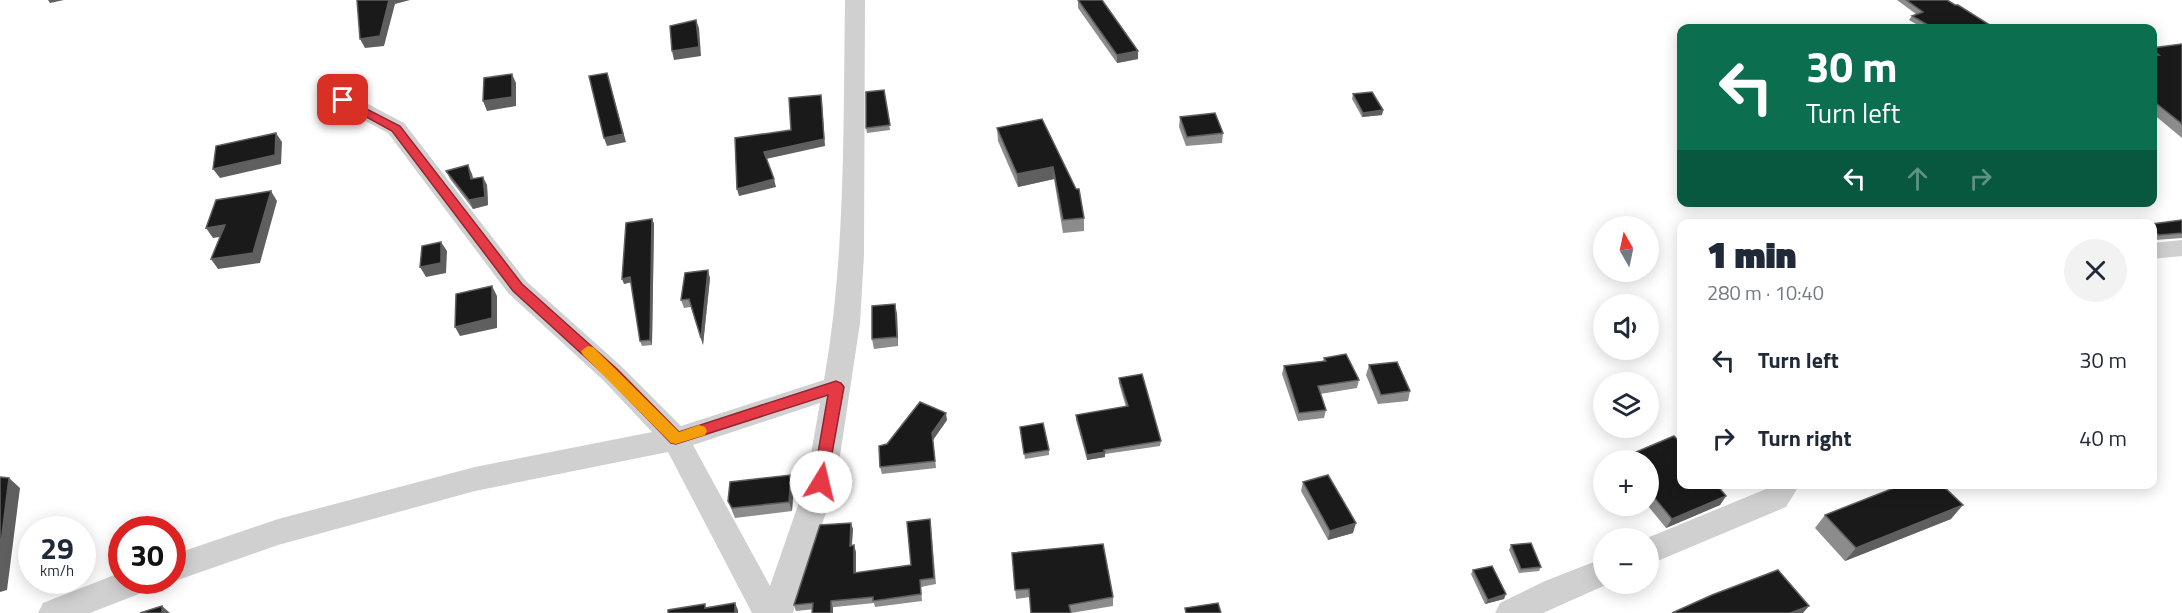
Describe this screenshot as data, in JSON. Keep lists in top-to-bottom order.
{
  "north": "top",
  "page": {
    "turn": ["30 m", "Turn left"],
    "map_buttons": ["+", "−"],
    "heading": ["1 min", "280 m · 10:40"],
    "list": [
      {
        "name": "Turn left",
        "value": "30 m"
      },
      {
        "name": "Turn right",
        "value": "40 m"
      }
    ],
    "speed": "29 km/h",
    "limit": "30"
  }
}
